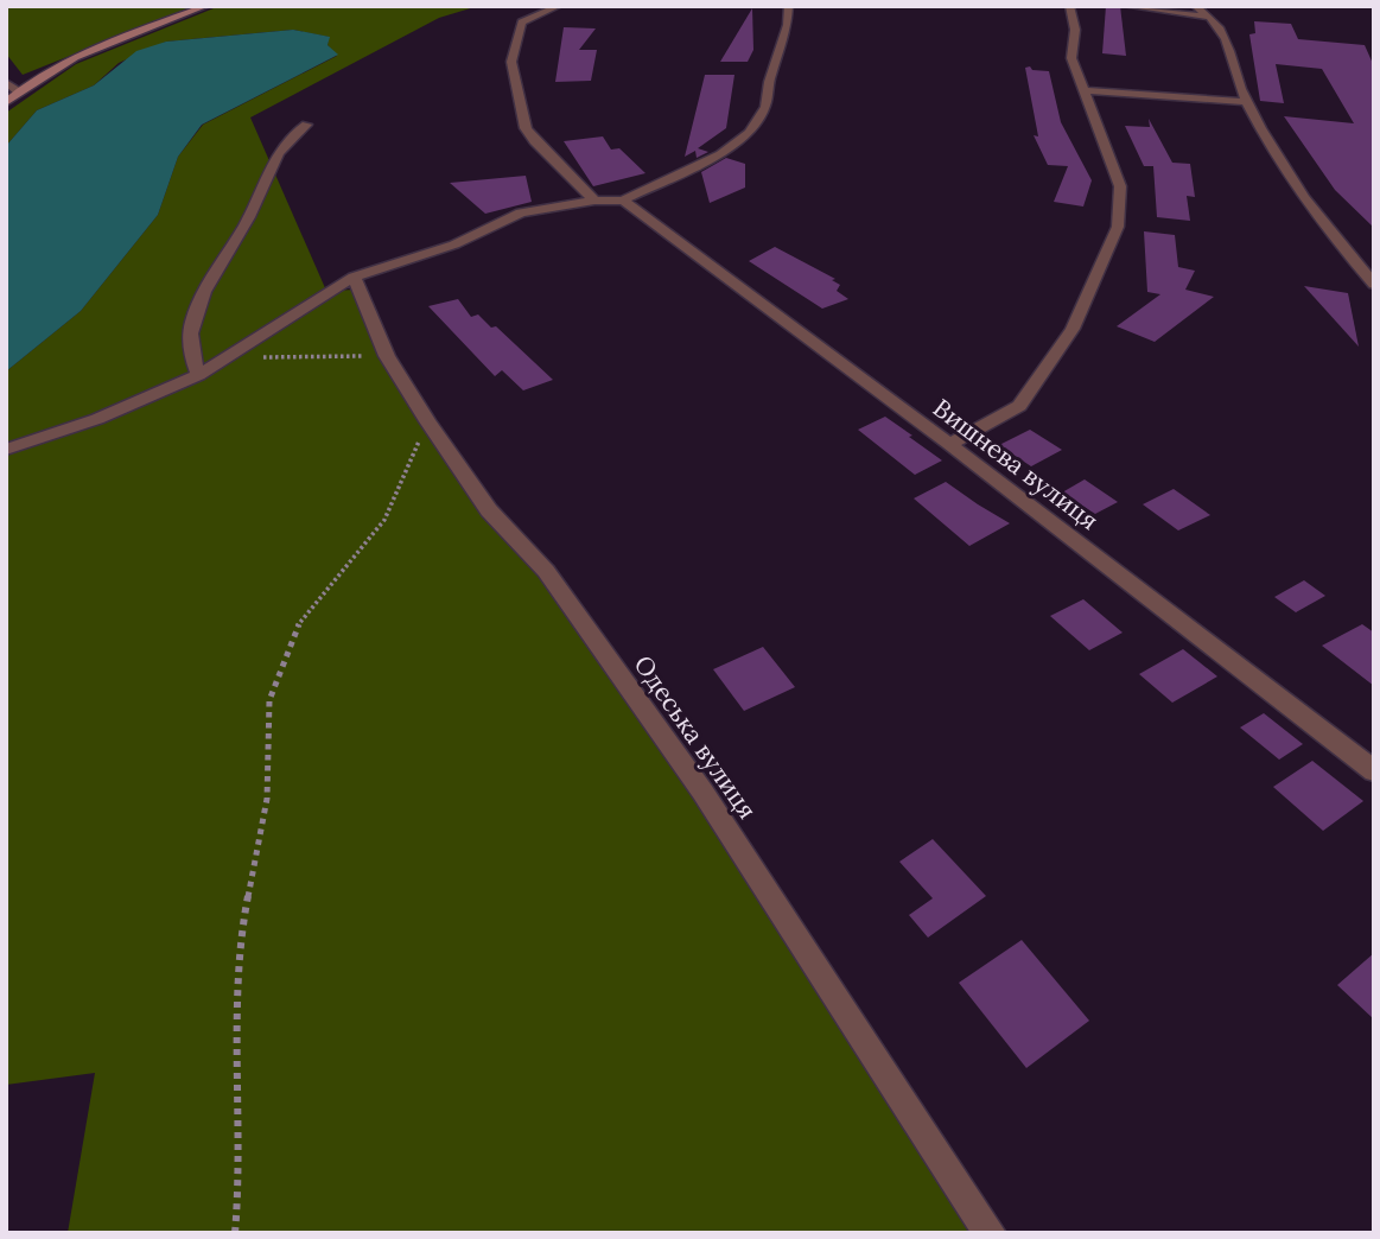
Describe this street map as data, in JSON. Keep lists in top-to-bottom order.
{
  "streets": {
    "street": ["Вишнева вулиця", "Одеська вулиця"]
  }
}
